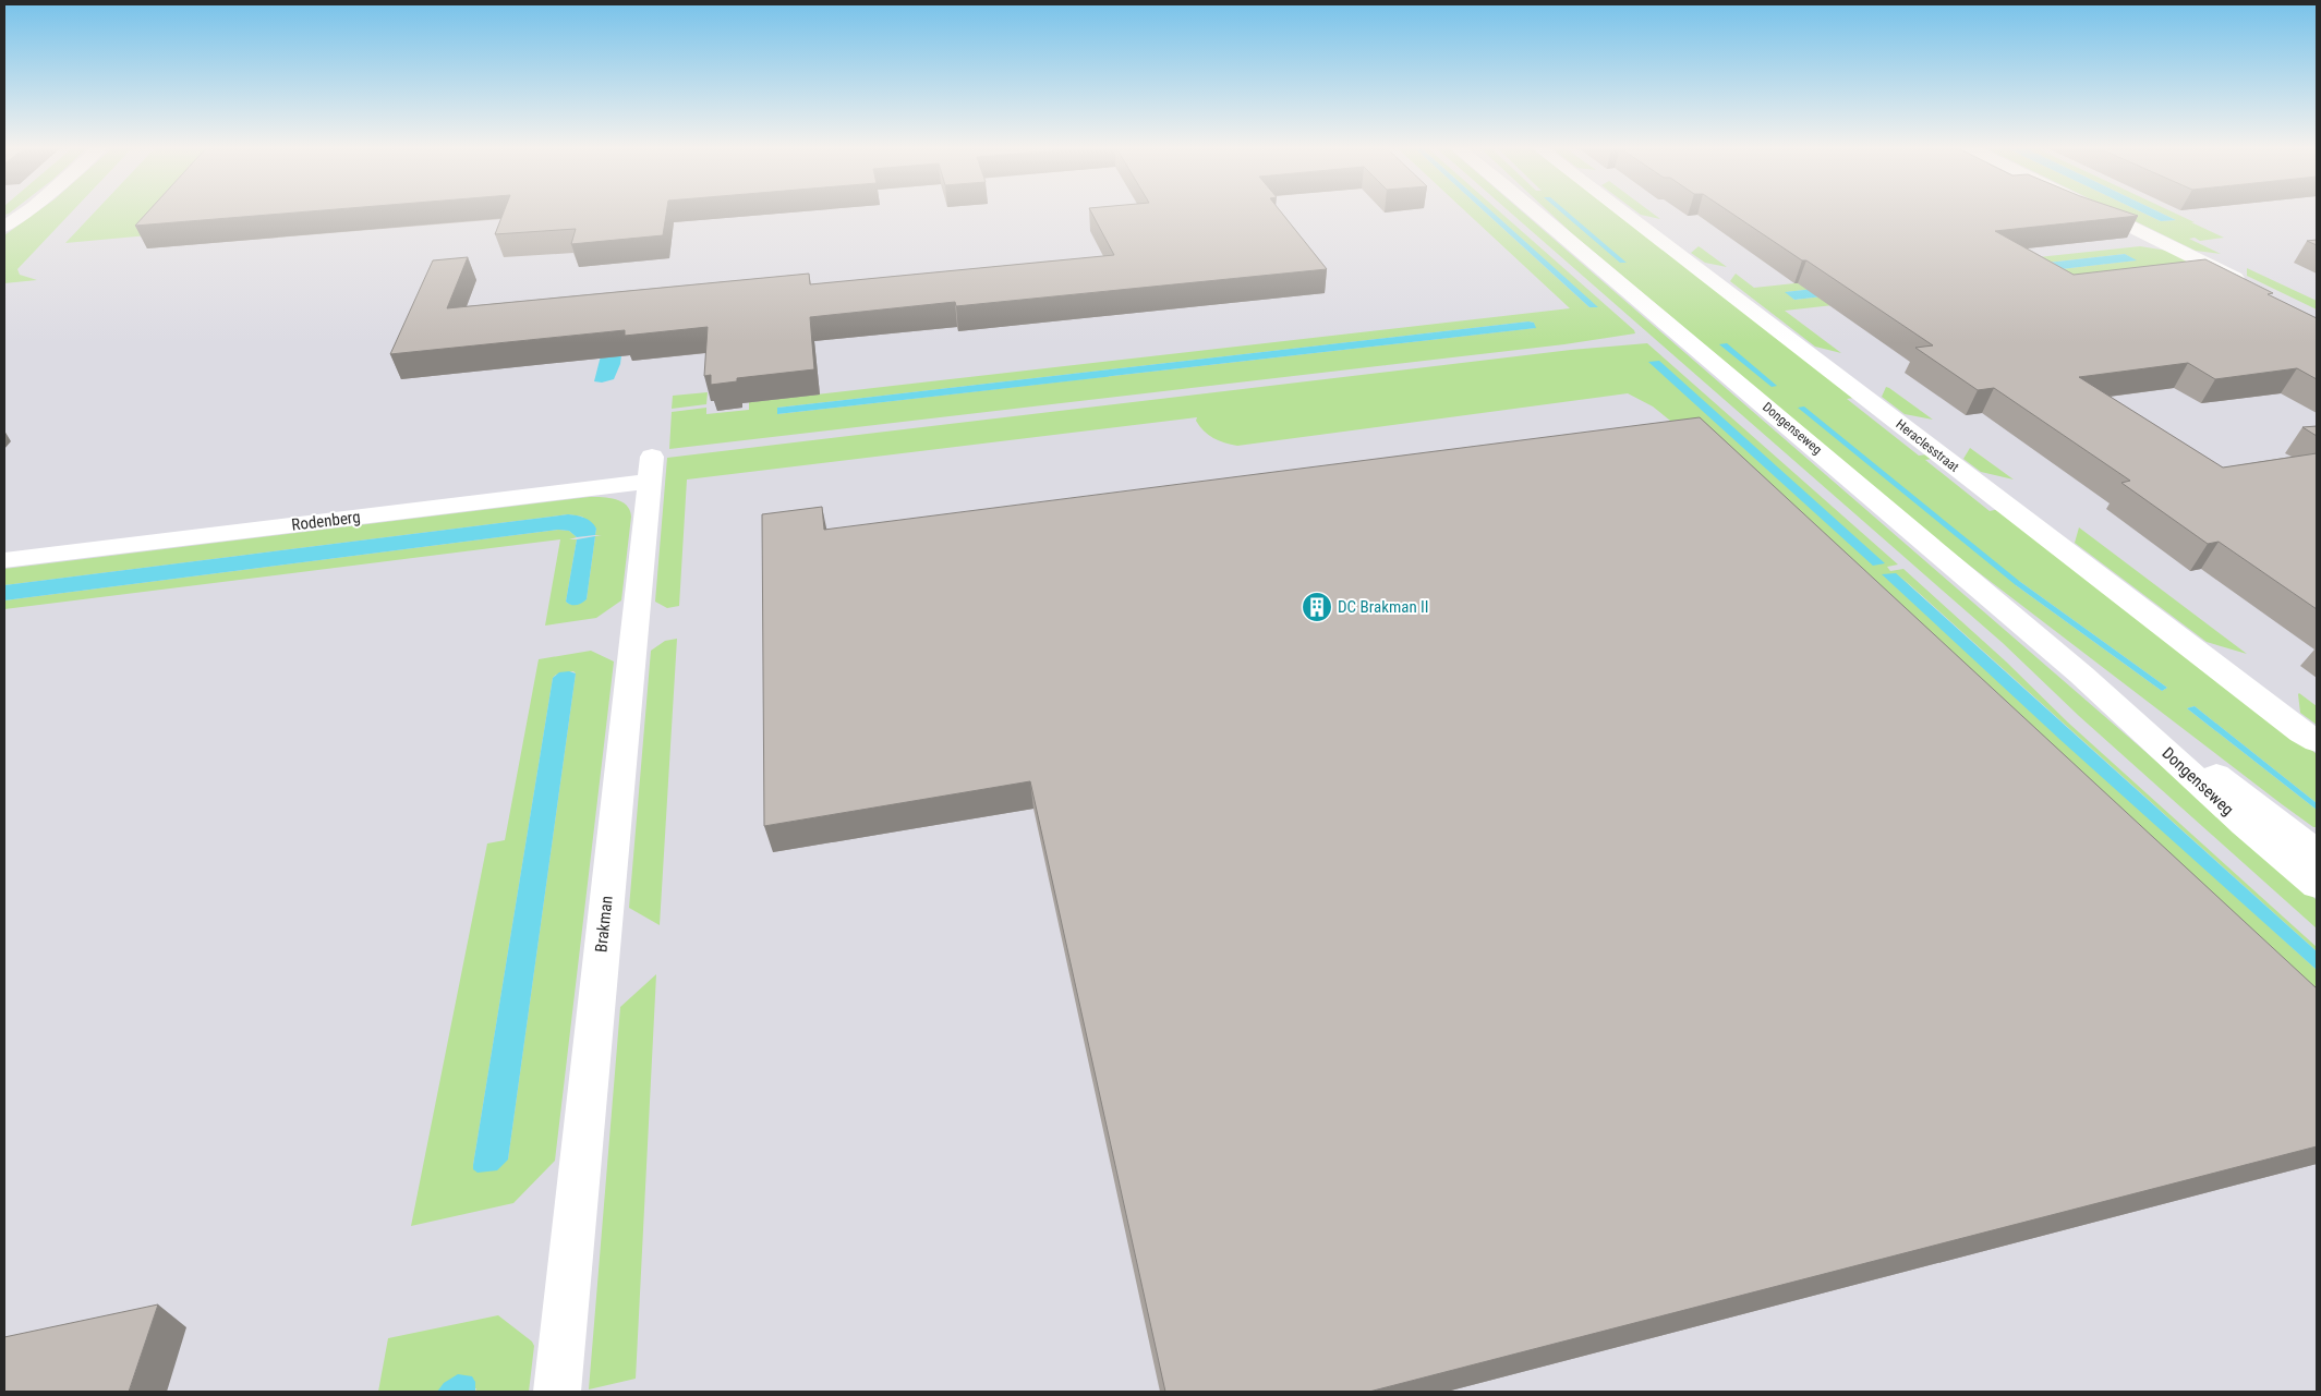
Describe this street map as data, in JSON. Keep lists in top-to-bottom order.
{
  "streets": {
    "street": [
      "Dongenseweg",
      "Heraclesstraat",
      "Rodenberg",
      "Brakman"
    ]
  },
  "crossings": [
    ["Rodenberg", "Brakman"]
  ],
  "places": {
    "building": ["DC Brakman II"]
  }
}
